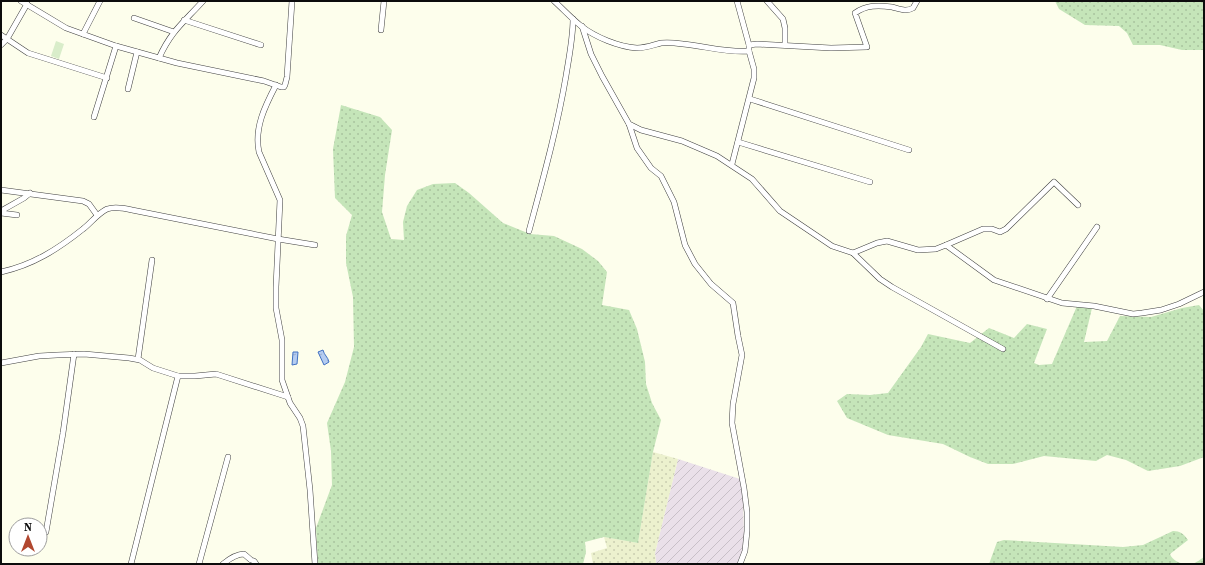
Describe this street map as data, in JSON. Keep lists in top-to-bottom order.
{
  "north": "top"
}
